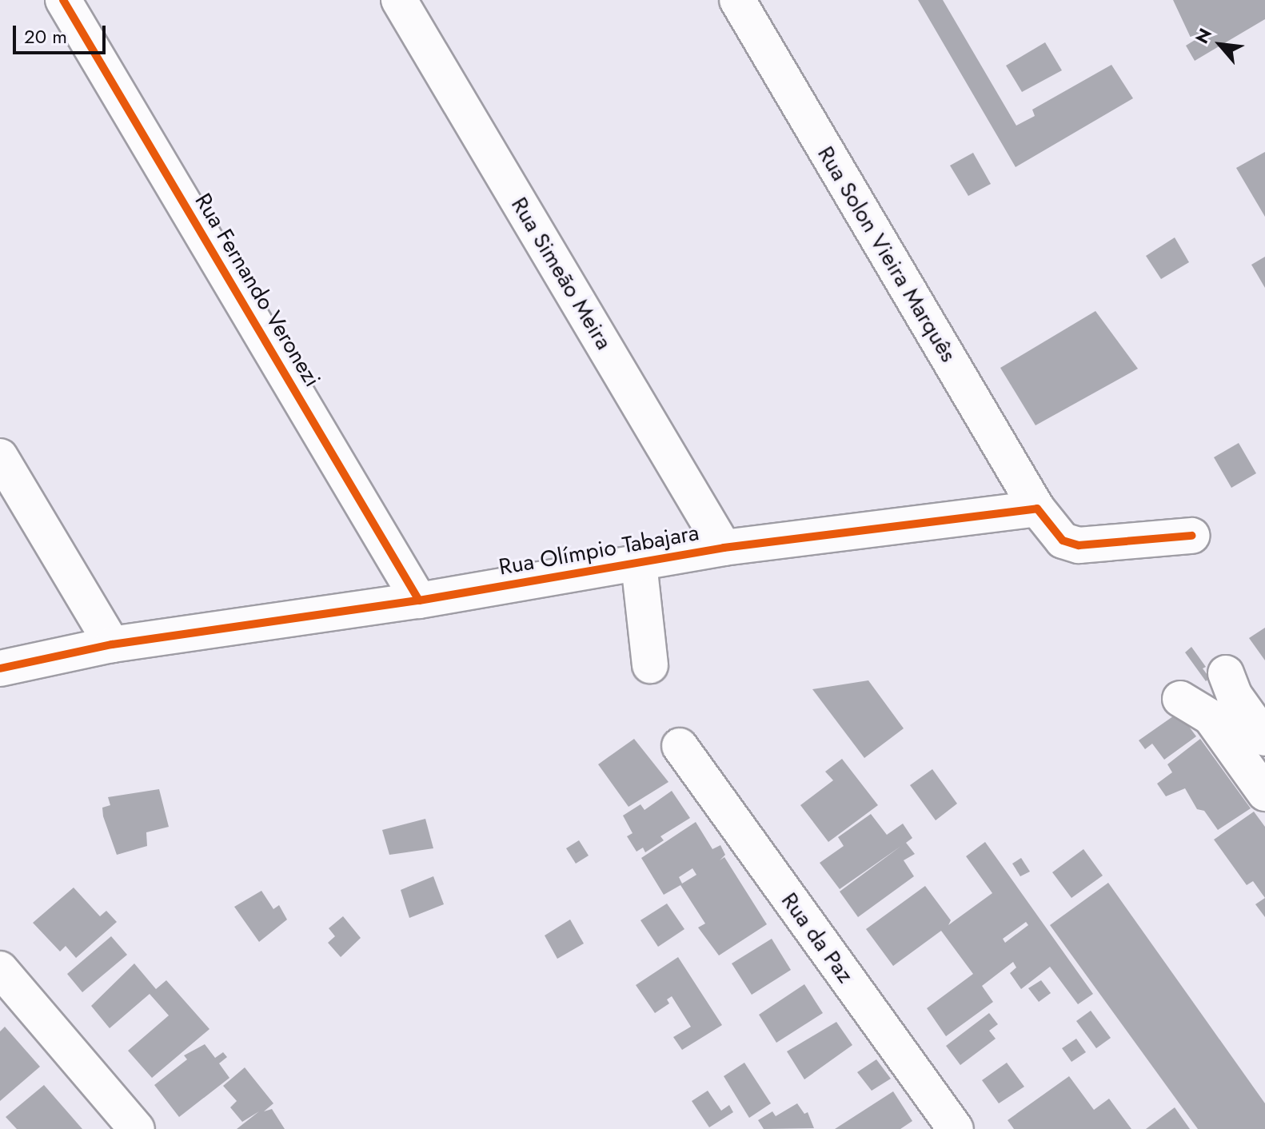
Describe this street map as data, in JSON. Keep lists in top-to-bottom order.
{
  "streets": {
    "street": [
      "Rua Solon Vieira Marquês",
      "Rua Simeão Meira",
      "Rua Fernando Veronezi",
      "Rua Olímpio Tabajara",
      "Rua da Paz"
    ]
  },
  "crossings": [
    ["Rua Solon Vieira Marquês", "Rua Olímpio Tabajara"],
    ["Rua Simeão Meira", "Rua Olímpio Tabajara"],
    ["Rua Fernando Veronezi", "Rua Olímpio Tabajara"]
  ],
  "scale_bar": "20 m",
  "north": "top left"
}
